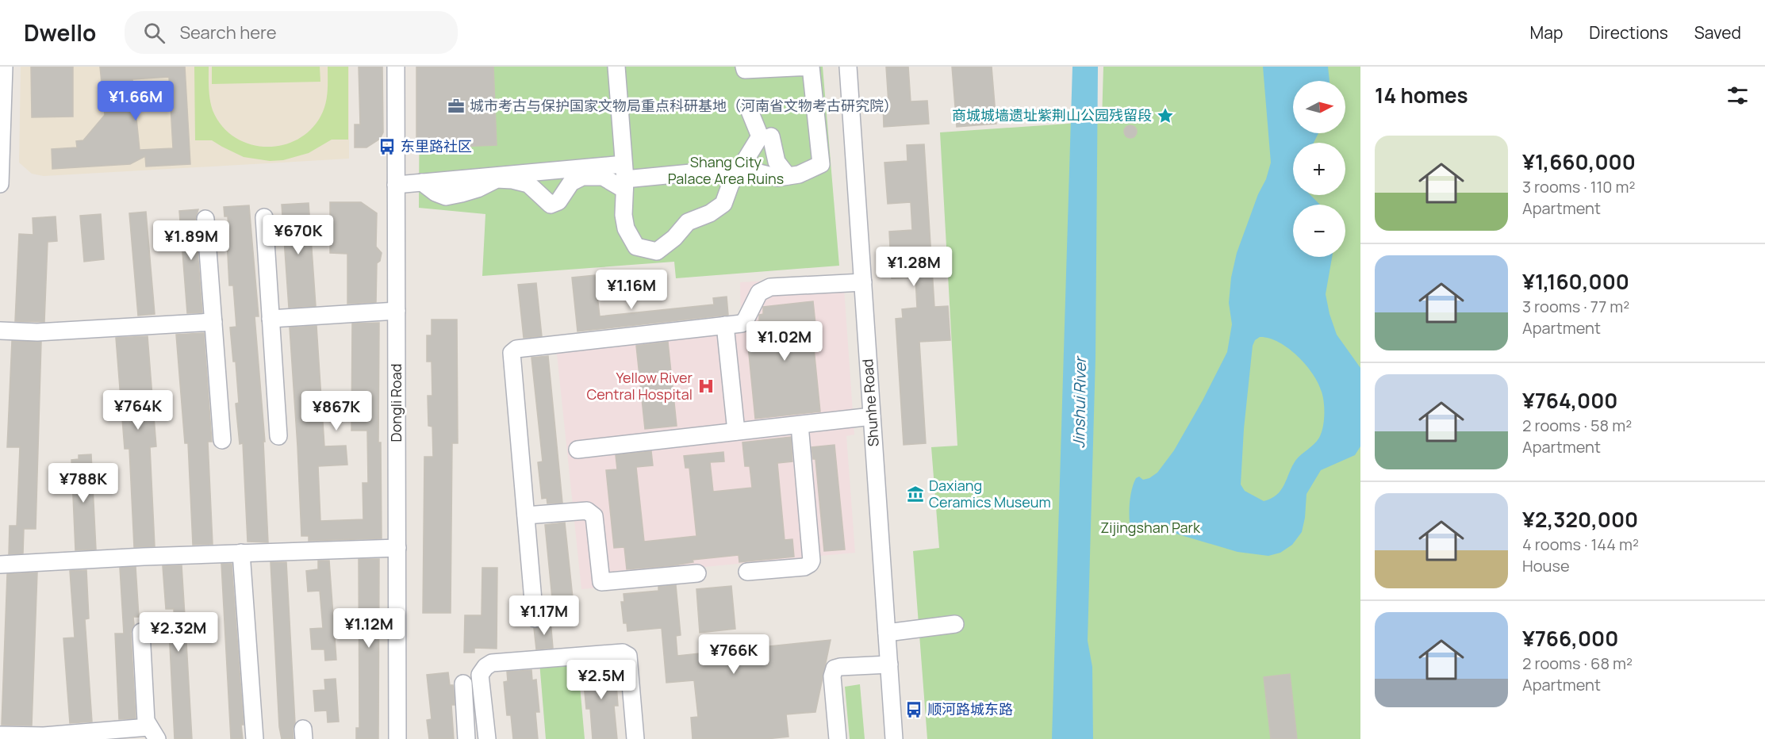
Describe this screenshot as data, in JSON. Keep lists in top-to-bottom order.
{
  "streets": {
    "street": ["Dongli Road", "Shunhe Road"]
  },
  "water": ["Jinshui River"],
  "parks": ["Shang City Palace Area Ruins", "Zijingshan Park"],
  "places": {
    "office": ["城市考古与保护国家文物局重点科研基地（河南省文物考古研究院）"],
    "place": ["商城城墙遗址紫荆山公园残留段"],
    "bus stop": ["东里路社区", "顺河路城东路"],
    "hospital": ["Yellow River Central Hospital"],
    "museum": ["Daxiang Ceramics Museum"]
  },
  "north": "right",
  "page": {
    "header": "Dwello",
    "search": "Search here",
    "nav": ["Map", "Directions", "Saved"],
    "heading": "14 homes",
    "map_buttons": ["+", "−"],
    "price": [
      "¥1.66M",
      "¥670K",
      "¥1.89M",
      "¥1.28M",
      "¥1.16M",
      "¥1.02M",
      "¥764K",
      "¥867K",
      "¥788K",
      "¥1.17M",
      "¥1.12M",
      "¥2.32M",
      "¥766K",
      "¥2.5M"
    ],
    "list": [
      {
        "name": "¥1,660,000",
        "note": "3 rooms · 110 m² · Apartment"
      },
      {
        "name": "¥1,160,000",
        "note": "3 rooms · 77 m² · Apartment"
      },
      {
        "name": "¥764,000",
        "note": "2 rooms · 58 m² · Apartment"
      },
      {
        "name": "¥2,320,000",
        "note": "4 rooms · 144 m² · House"
      },
      {
        "name": "¥766,000",
        "note": "2 rooms · 68 m² · Apartment"
      }
    ]
  }
}
